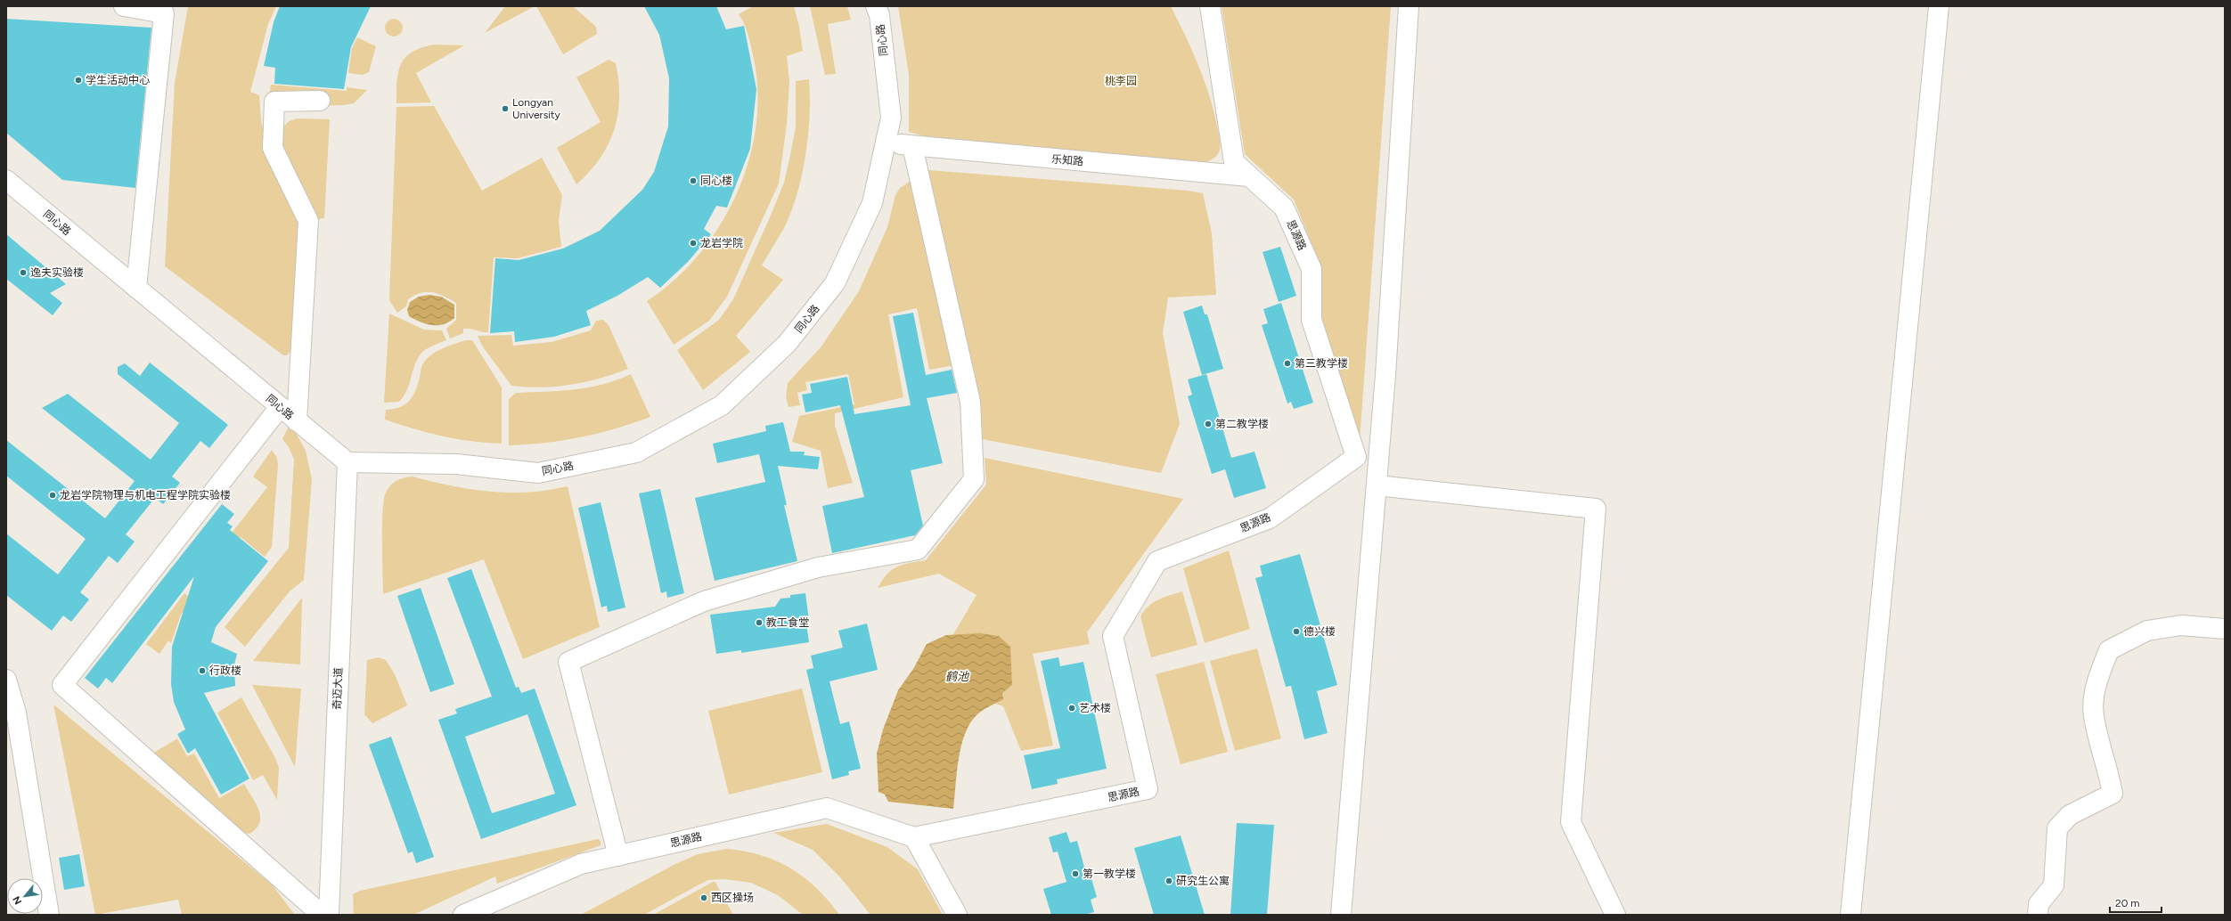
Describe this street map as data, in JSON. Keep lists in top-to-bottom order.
{
  "streets": {
    "street": [
      "同心路",
      "乐知路",
      "思源路",
      "奇迈大道"
    ]
  },
  "crossings": [
    ["同心路", "乐知路"],
    ["同心路", "奇迈大道"],
    ["乐知路", "思源路"]
  ],
  "water": ["鹤池"],
  "parks": ["桃李园"],
  "places": [
    "学生活动中心",
    "Longyan University",
    "同心楼",
    "龙岩学院",
    "逸夫实验楼",
    "第三教学楼",
    "第二教学楼",
    "龙岩学院物理与机电工程学院实验楼",
    "教工食堂",
    "德兴楼",
    "行政楼",
    "艺术楼",
    "第一教学楼",
    "研究生公寓",
    "西区操场"
  ],
  "scale_bar": "20 m",
  "north": "bottom left"
}
